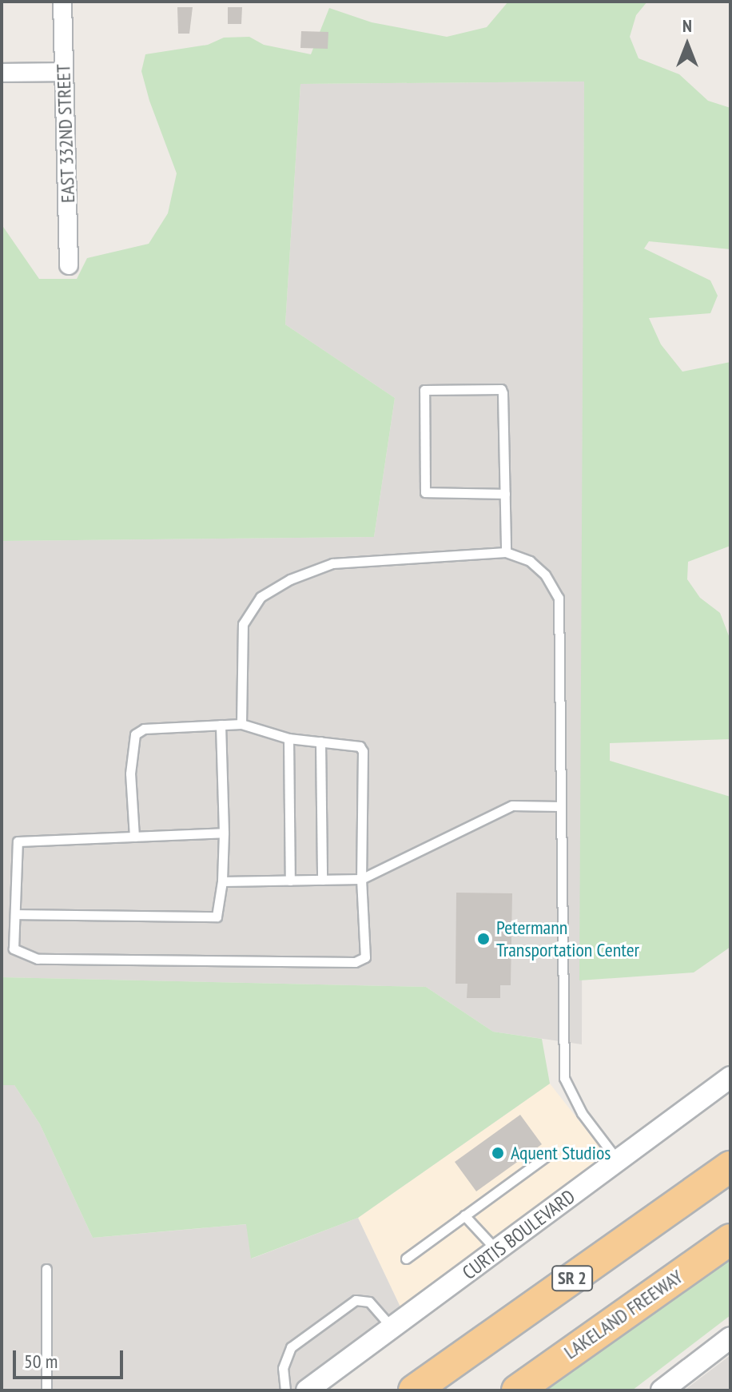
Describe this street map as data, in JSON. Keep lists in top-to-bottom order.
{
  "streets": {
    "highway": ["SR 2", "LAKELAND FREEWAY"],
    "street": ["EAST 332ND STREET", "CURTIS BOULEVARD"]
  },
  "places": ["Petermann Transportation Center", "Aquent Studios"],
  "scale_bar": "50 m",
  "north": "top"
}
